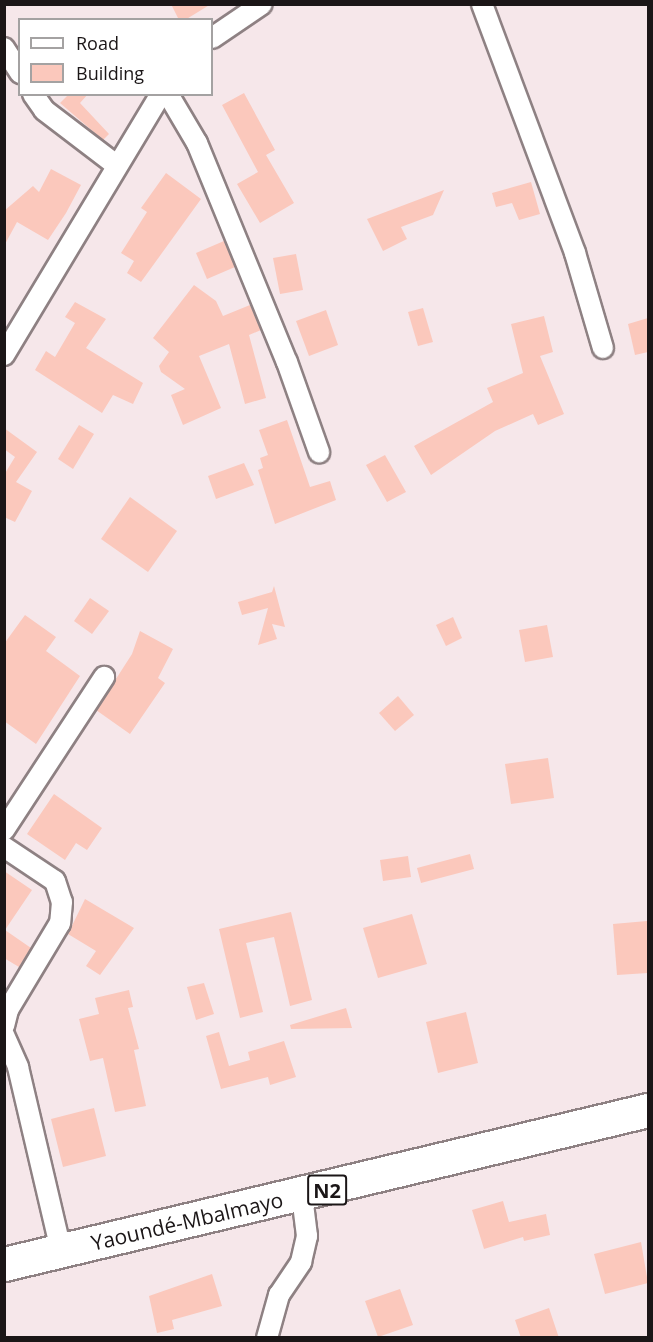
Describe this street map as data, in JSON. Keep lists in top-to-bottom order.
{
  "streets": {
    "highway": ["N2", "Yaoundé-Mbalmayo"]
  },
  "legend": ["Road", "Building"]
}
